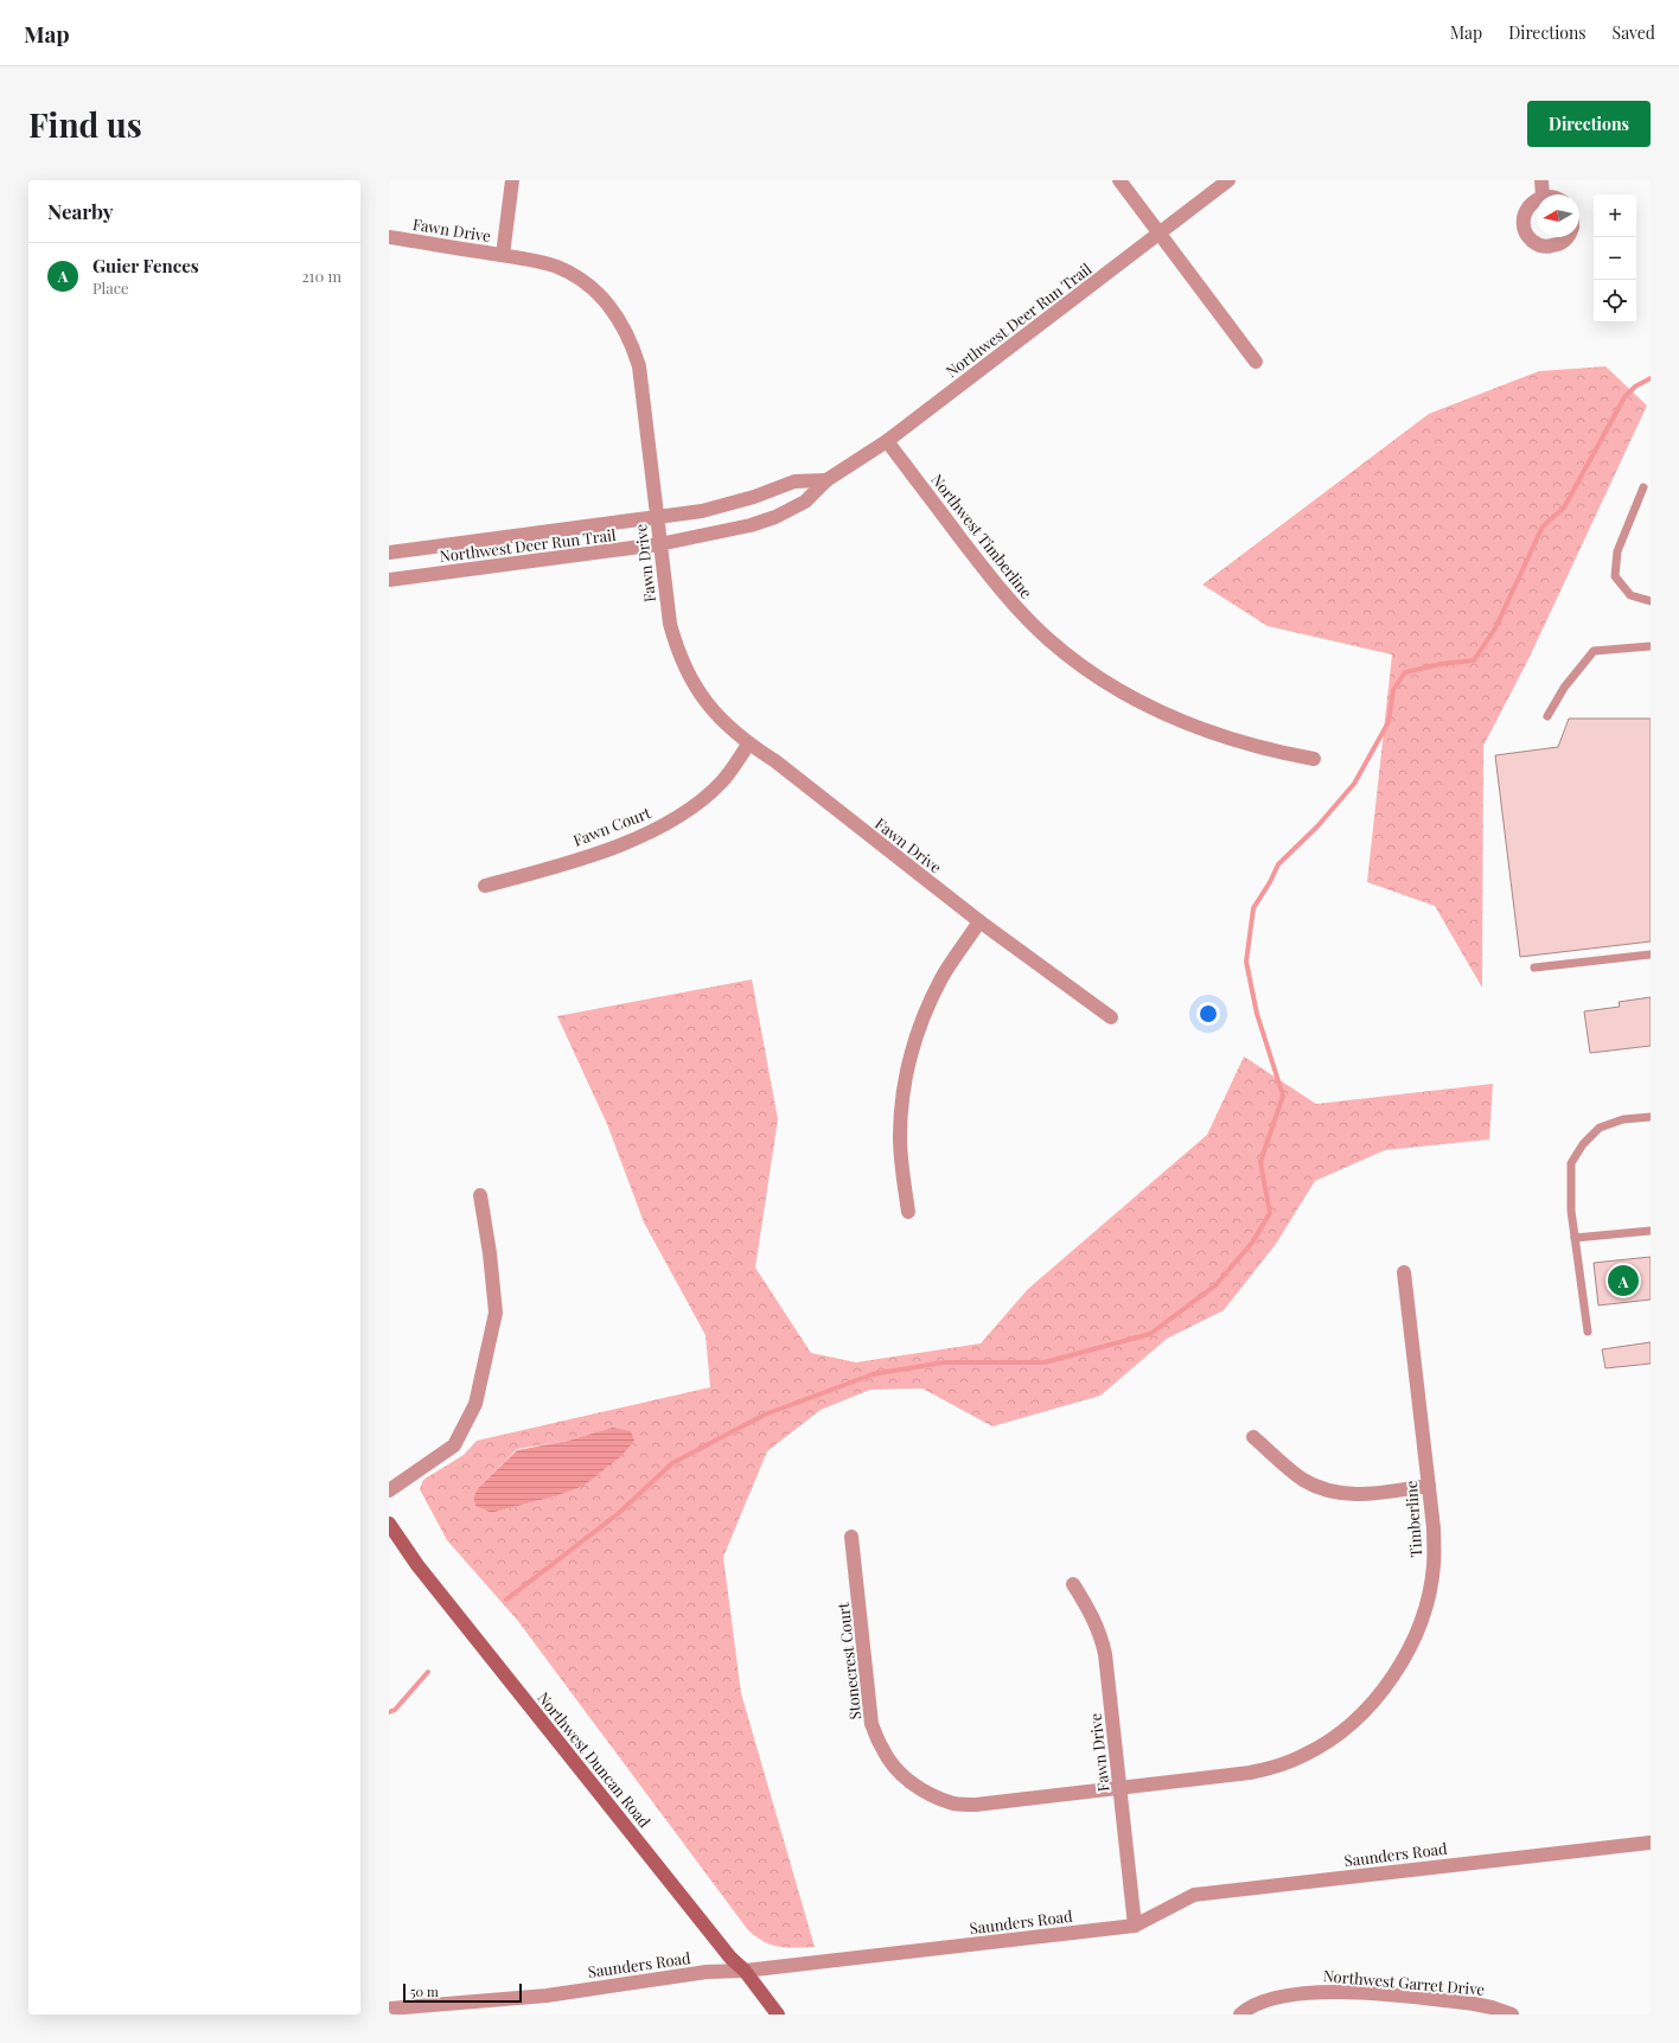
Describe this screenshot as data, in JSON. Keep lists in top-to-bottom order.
{
  "streets": {
    "street": [
      "Fawn Drive",
      "Northwest Deer Run Trail",
      "Northwest Timberline",
      "Fawn Court",
      "Timberline",
      "Stonecrest Court",
      "Northwest Duncan Road",
      "Saunders Road",
      "Northwest Garret Drive"
    ]
  },
  "crossings": [
    ["Fawn Drive", "Northwest Deer Run Trail"],
    ["Fawn Drive", "Fawn Court"],
    ["Fawn Drive", "Timberline"],
    ["Fawn Drive", "Stonecrest Court"],
    ["Fawn Drive", "Saunders Road"],
    ["Northwest Deer Run Trail", "Northwest Timberline"],
    ["Timberline", "Stonecrest Court"],
    ["Northwest Duncan Road", "Saunders Road"]
  ],
  "scale_bar": "50 m",
  "north": "left",
  "page": {
    "header": "Map",
    "nav": ["Map", "Directions", "Saved"],
    "buttons": "Directions",
    "title": "Find us",
    "heading": "Nearby",
    "map_buttons": ["+", "−"],
    "list": [
      {
        "mark": "A",
        "name": "Guier Fences",
        "note": "Place",
        "value": "210 m"
      }
    ],
    "pins": "A",
    "scale": "50 m"
  }
}
